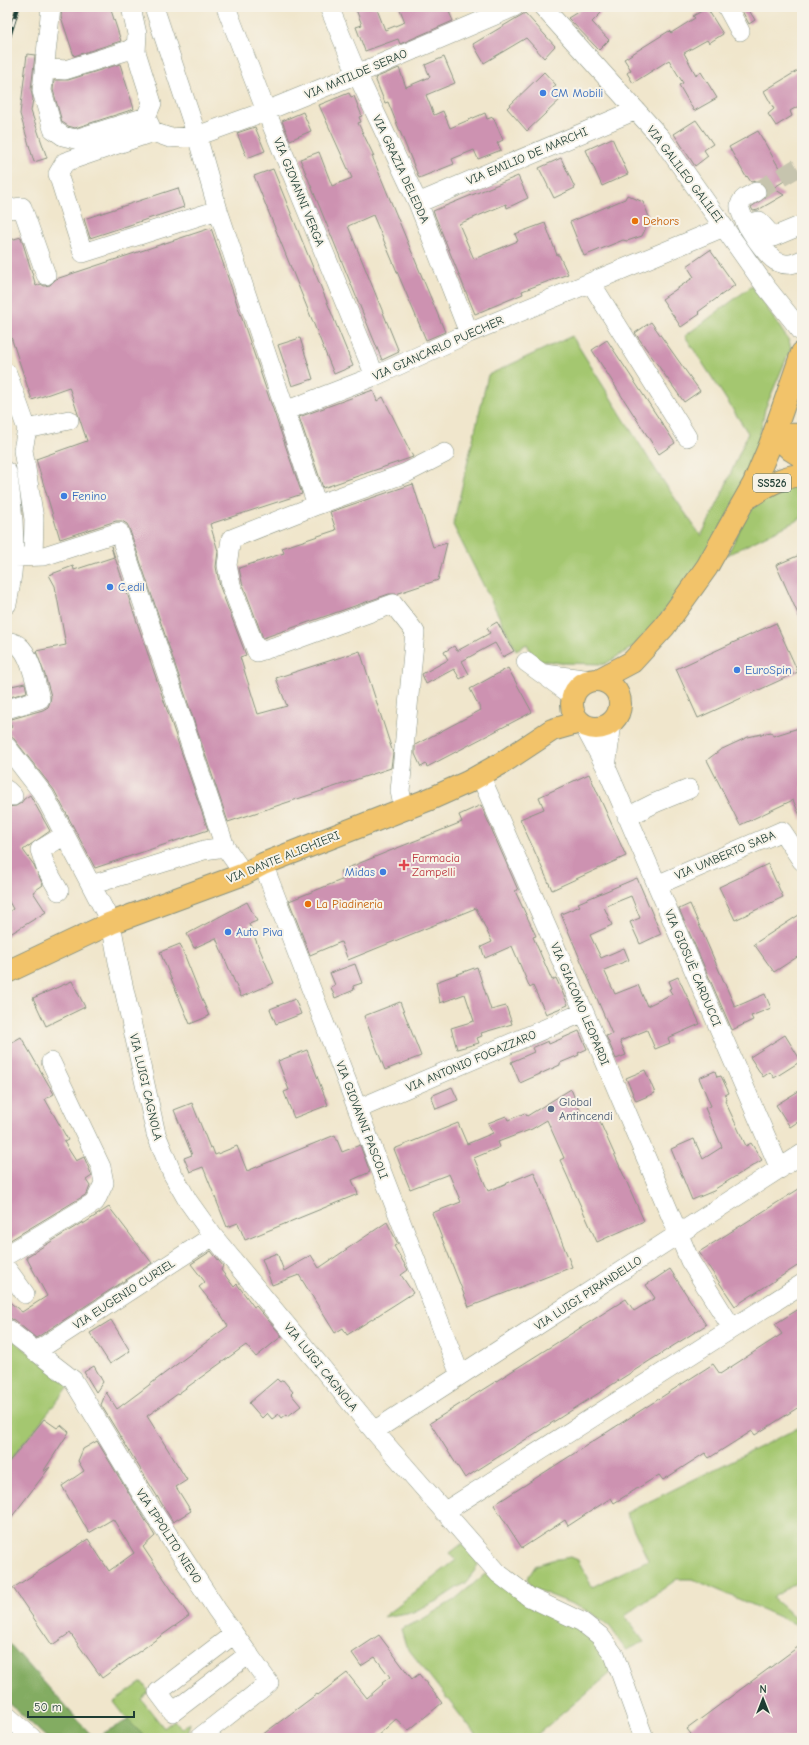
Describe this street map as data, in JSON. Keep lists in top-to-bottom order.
{
  "streets": {
    "main road": ["SS526", "VIA DANTE ALIGHIERI"],
    "street": [
      "VIA MATILDE SERAO",
      "VIA EMILIO DE MARCHI",
      "VIA GRAZIA DELEDDA",
      "VIA GALILEO GALILEI",
      "VIA GIOVANNI VERGA",
      "VIA GIANCARLO PUECHER",
      "VIA UMBERTO SABA",
      "VIA GIOSUÈ CARDUCCI",
      "VIA GIACOMO LEOPARDI",
      "VIA ANTONIO FOGAZZARO",
      "VIA LUIGI CAGNOLA",
      "VIA GIOVANNI PASCOLI",
      "VIA LUIGI PIRANDELLO",
      "VIA EUGENIO CURIEL",
      "VIA IPPOLITO NIEVO"
    ]
  },
  "crossings": [
    ["VIA MATILDE SERAO", "VIA GRAZIA DELEDDA"],
    ["VIA MATILDE SERAO", "VIA GIOVANNI VERGA"],
    ["VIA EMILIO DE MARCHI", "VIA GRAZIA DELEDDA"],
    ["VIA EMILIO DE MARCHI", "VIA GALILEO GALILEI"],
    ["VIA GRAZIA DELEDDA", "VIA GIANCARLO PUECHER"],
    ["VIA GALILEO GALILEI", "VIA GIANCARLO PUECHER"],
    ["VIA GIOVANNI VERGA", "VIA GIANCARLO PUECHER"],
    ["VIA UMBERTO SABA", "VIA GIOSUÈ CARDUCCI"],
    ["VIA DANTE ALIGHIERI", "VIA GIOSUÈ CARDUCCI"],
    ["VIA DANTE ALIGHIERI", "VIA GIACOMO LEOPARDI"],
    ["VIA DANTE ALIGHIERI", "VIA LUIGI CAGNOLA"],
    ["VIA DANTE ALIGHIERI", "VIA GIOVANNI PASCOLI"],
    ["VIA GIOSUÈ CARDUCCI", "VIA LUIGI PIRANDELLO"],
    ["VIA GIACOMO LEOPARDI", "VIA ANTONIO FOGAZZARO"],
    ["VIA GIACOMO LEOPARDI", "VIA LUIGI PIRANDELLO"],
    ["VIA ANTONIO FOGAZZARO", "VIA GIOVANNI PASCOLI"],
    ["VIA LUIGI CAGNOLA", "VIA LUIGI PIRANDELLO"],
    ["VIA LUIGI CAGNOLA", "VIA EUGENIO CURIEL"],
    ["VIA GIOVANNI PASCOLI", "VIA LUIGI PIRANDELLO"],
    ["VIA EUGENIO CURIEL", "VIA IPPOLITO NIEVO"]
  ],
  "places": {
    "other": [
      "CM Mobili",
      "Dehors",
      "Fenino",
      "C.edil",
      "EuroSpin",
      "Midas",
      "La Piadineria",
      "Auto Piva",
      "Global Antincendi"
    ],
    "health": ["Farmacia Zampelli"]
  },
  "scale_bar": "50 m",
  "north": "top"
}
